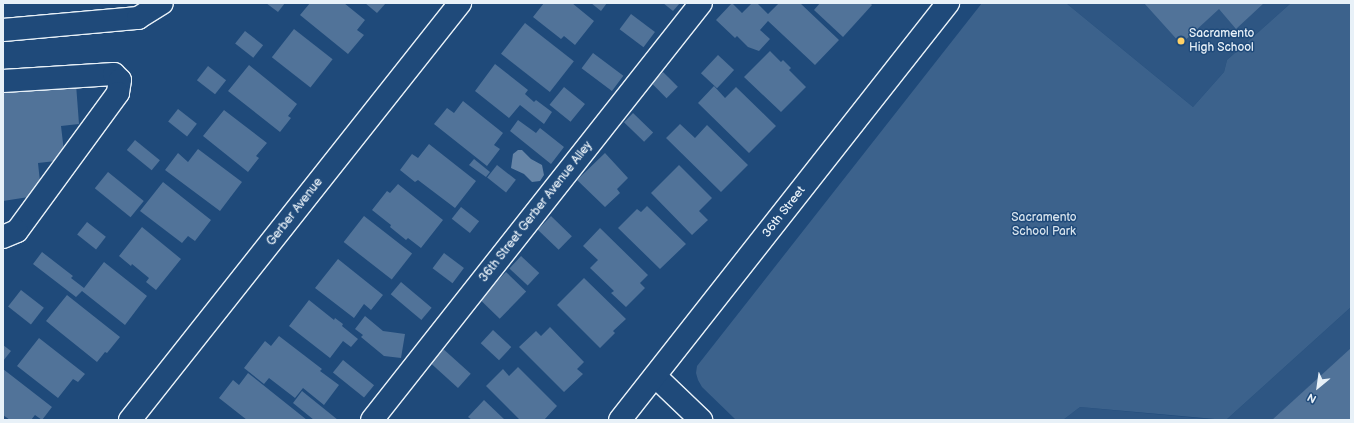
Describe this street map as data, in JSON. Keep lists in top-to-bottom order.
{
  "streets": {
    "street": ["Gerber Avenue", "36th Street Gerber Avenue Alley", "36th Street"]
  },
  "parks": ["Sacramento School Park"],
  "places": ["Sacramento High School"],
  "north": "bottom left"
}
